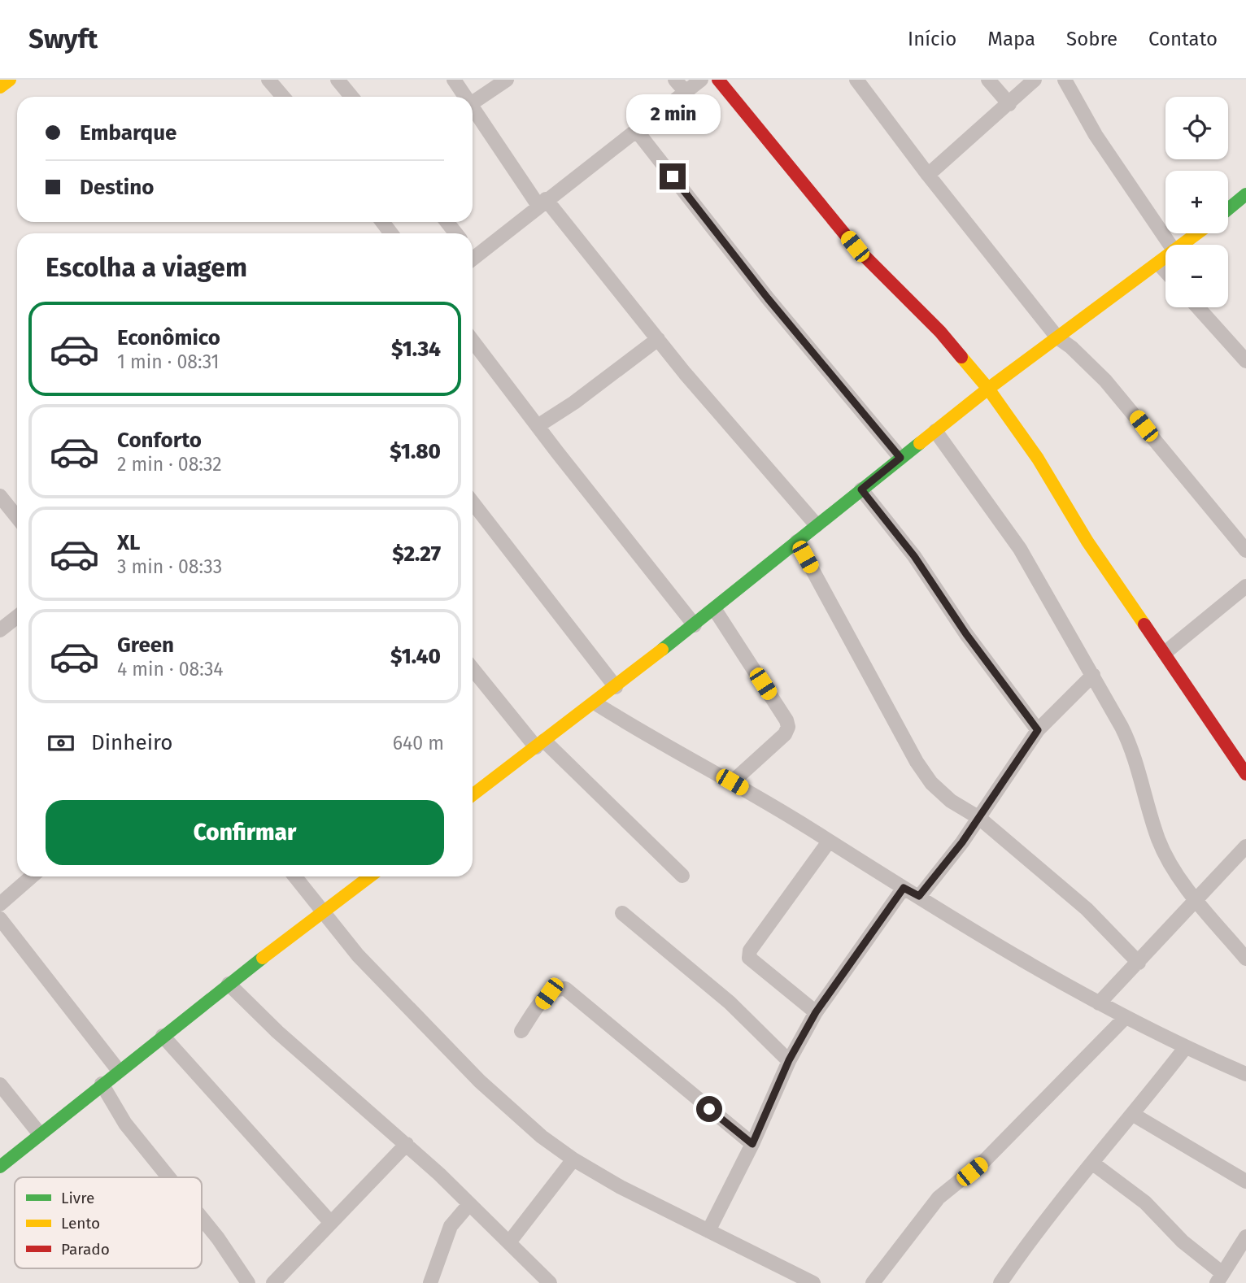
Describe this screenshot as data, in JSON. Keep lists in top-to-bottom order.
{
  "legend": ["Livre", "Lento", "Parado"],
  "page": {
    "header": "Swyft",
    "nav": [
      "Início",
      "Mapa",
      "Sobre",
      "Contato"
    ],
    "bubble": "2 min",
    "map_buttons": ["+", "−"],
    "banner": ["Embarque", "Destino"],
    "heading": "Escolha a viagem",
    "list": [
      {
        "name": "Econômico",
        "note": "1 min · 08:31",
        "value": "$1.34"
      },
      {
        "name": "Conforto",
        "note": "2 min · 08:32",
        "value": "$1.80"
      },
      {
        "name": "XL",
        "note": "3 min · 08:33",
        "value": "$2.27"
      },
      {
        "name": "Green",
        "note": "4 min · 08:34",
        "value": "$1.40"
      }
    ],
    "pay": ["Dinheiro", "640 m"],
    "buttons": "Confirmar"
  }
}
